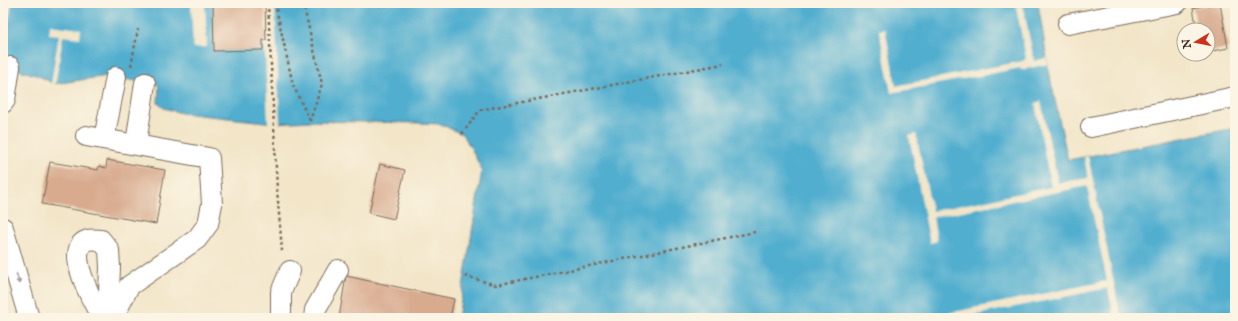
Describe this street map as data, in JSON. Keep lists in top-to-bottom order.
{
  "north": "left"
}
